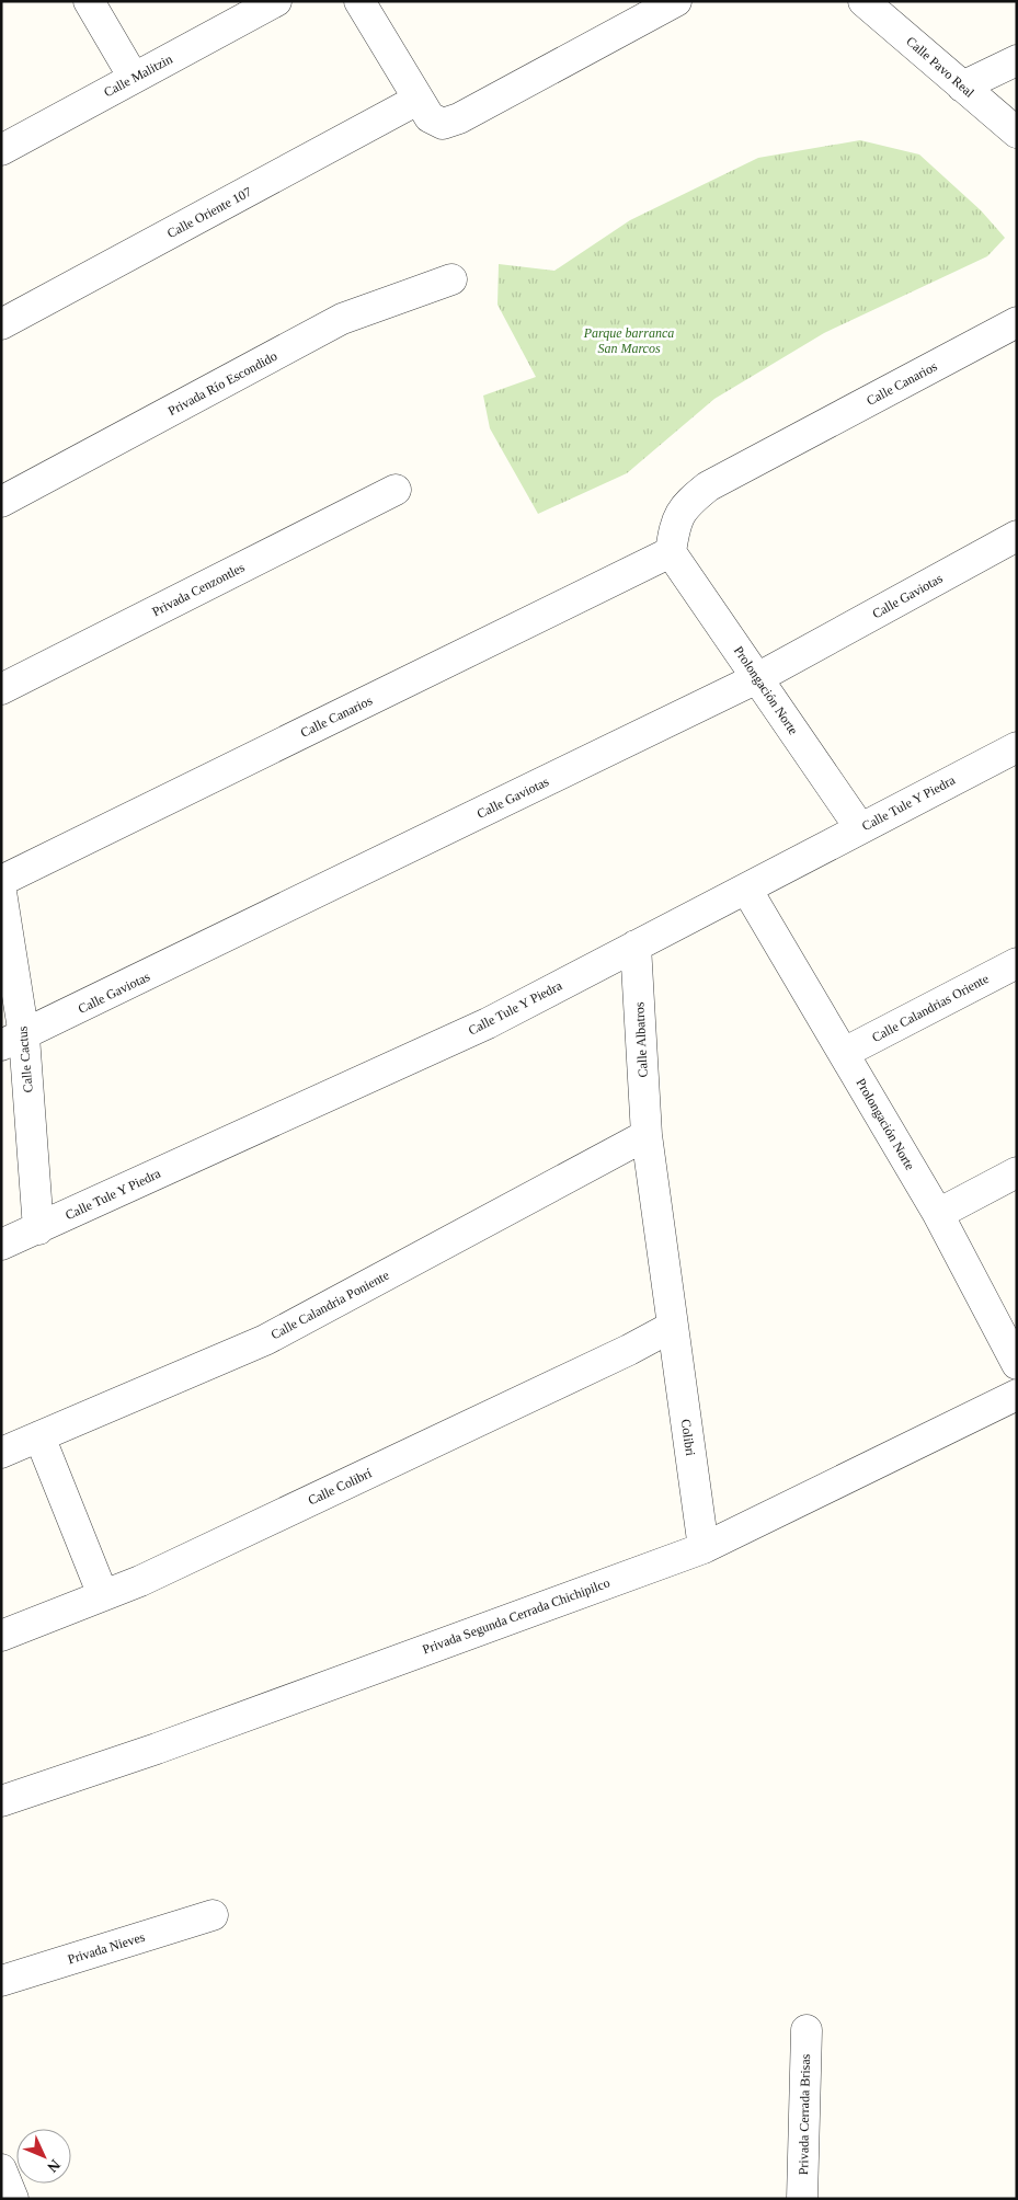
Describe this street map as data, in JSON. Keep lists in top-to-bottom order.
{
  "streets": {
    "street": [
      "Calle Pavo Real",
      "Calle Malitzin",
      "Calle Oriente 107",
      "Privada Río Escondido",
      "Calle Canarios",
      "Privada Cenzontles",
      "Calle Gaviotas",
      "Prolongación Norte",
      "Calle Tule Y Piedra",
      "Calle Calandrias Oriente",
      "Calle Albatros",
      "Calle Cactus",
      "Calle Calandria Poniente",
      "Colibri",
      "Calle Colibrí",
      "Privada Segunda Cerrada Chichipilco",
      "Privada Nieves",
      "Privada Cerrada Brisas"
    ]
  },
  "crossings": [
    ["Calle Canarios", "Prolongación Norte"],
    ["Calle Gaviotas", "Prolongación Norte"],
    ["Calle Gaviotas", "Calle Cactus"],
    ["Prolongación Norte", "Calle Tule Y Piedra"],
    ["Prolongación Norte", "Calle Calandrias Oriente"],
    ["Calle Tule Y Piedra", "Calle Albatros"],
    ["Calle Tule Y Piedra", "Calle Cactus"],
    ["Calle Albatros", "Calle Calandria Poniente"],
    ["Calle Albatros", "Colibri"],
    ["Calle Albatros", "Calle Colibrí"],
    ["Colibri", "Calle Colibrí"],
    ["Colibri", "Privada Segunda Cerrada Chichipilco"]
  ],
  "parks": ["Parque barranca San Marcos"],
  "north": "bottom right"
}
